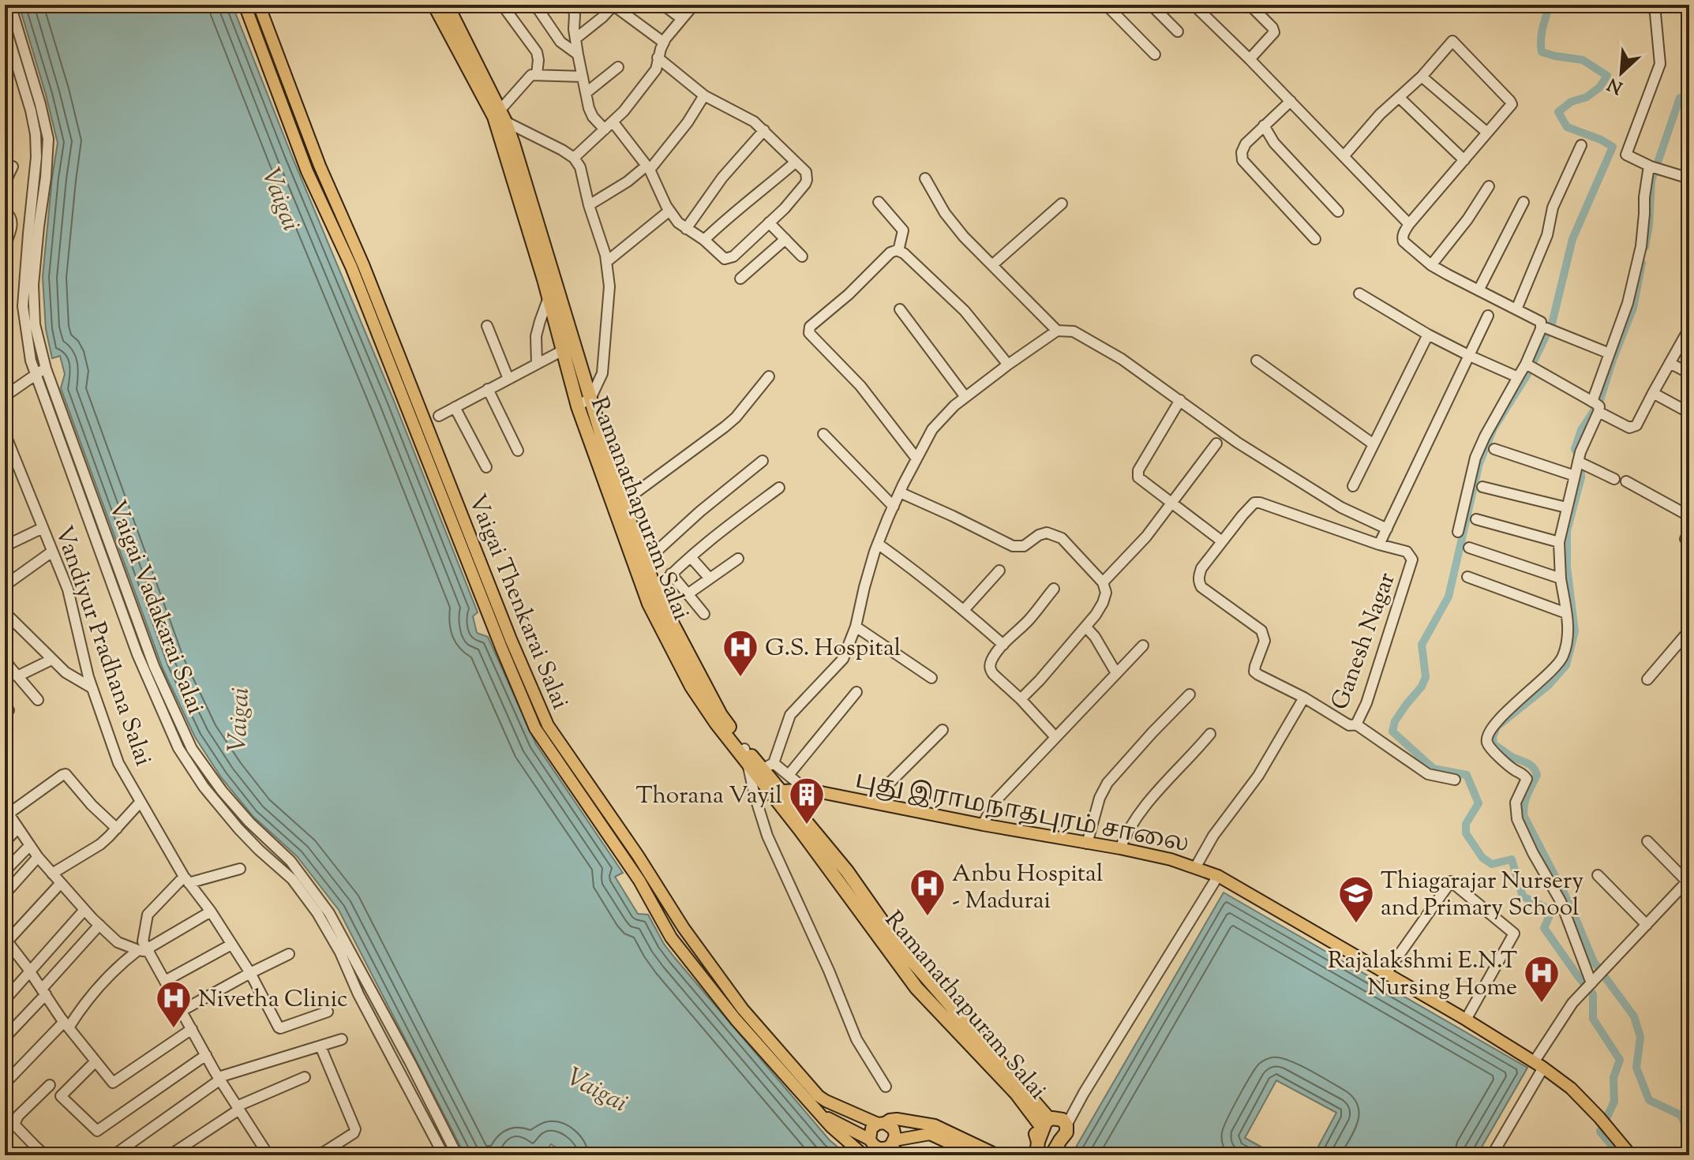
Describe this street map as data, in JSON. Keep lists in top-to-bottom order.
{
  "streets": {
    "highway": ["Ramanathapuram Salai"],
    "main road": ["Vaigai Thenkarai Salai", "புது இராமநாதபுரம் சாலை"],
    "street": ["Vaigai Vadakarai Salai", "Ganesh Nagar", "Vandiyur Pradhana Salai"]
  },
  "crossings": [
    ["Ramanathapuram Salai", "புது இராமநாதபுரம் சாலை"],
    ["Ganesh Nagar", "புது இராமநாதபுரம் சாலை"]
  ],
  "water": ["Vaigai"],
  "places": {
    "hospital": [
      "G.S. Hospital",
      "Anbu Hospital - Madurai",
      "Rajalakshmi E.N.T Nursing Home",
      "Nivetha Clinic"
    ],
    "building": ["Thorana Vayil"],
    "school or university": ["Thiagarajar Nursery and Primary School"]
  },
  "north": "bottom left"
}
